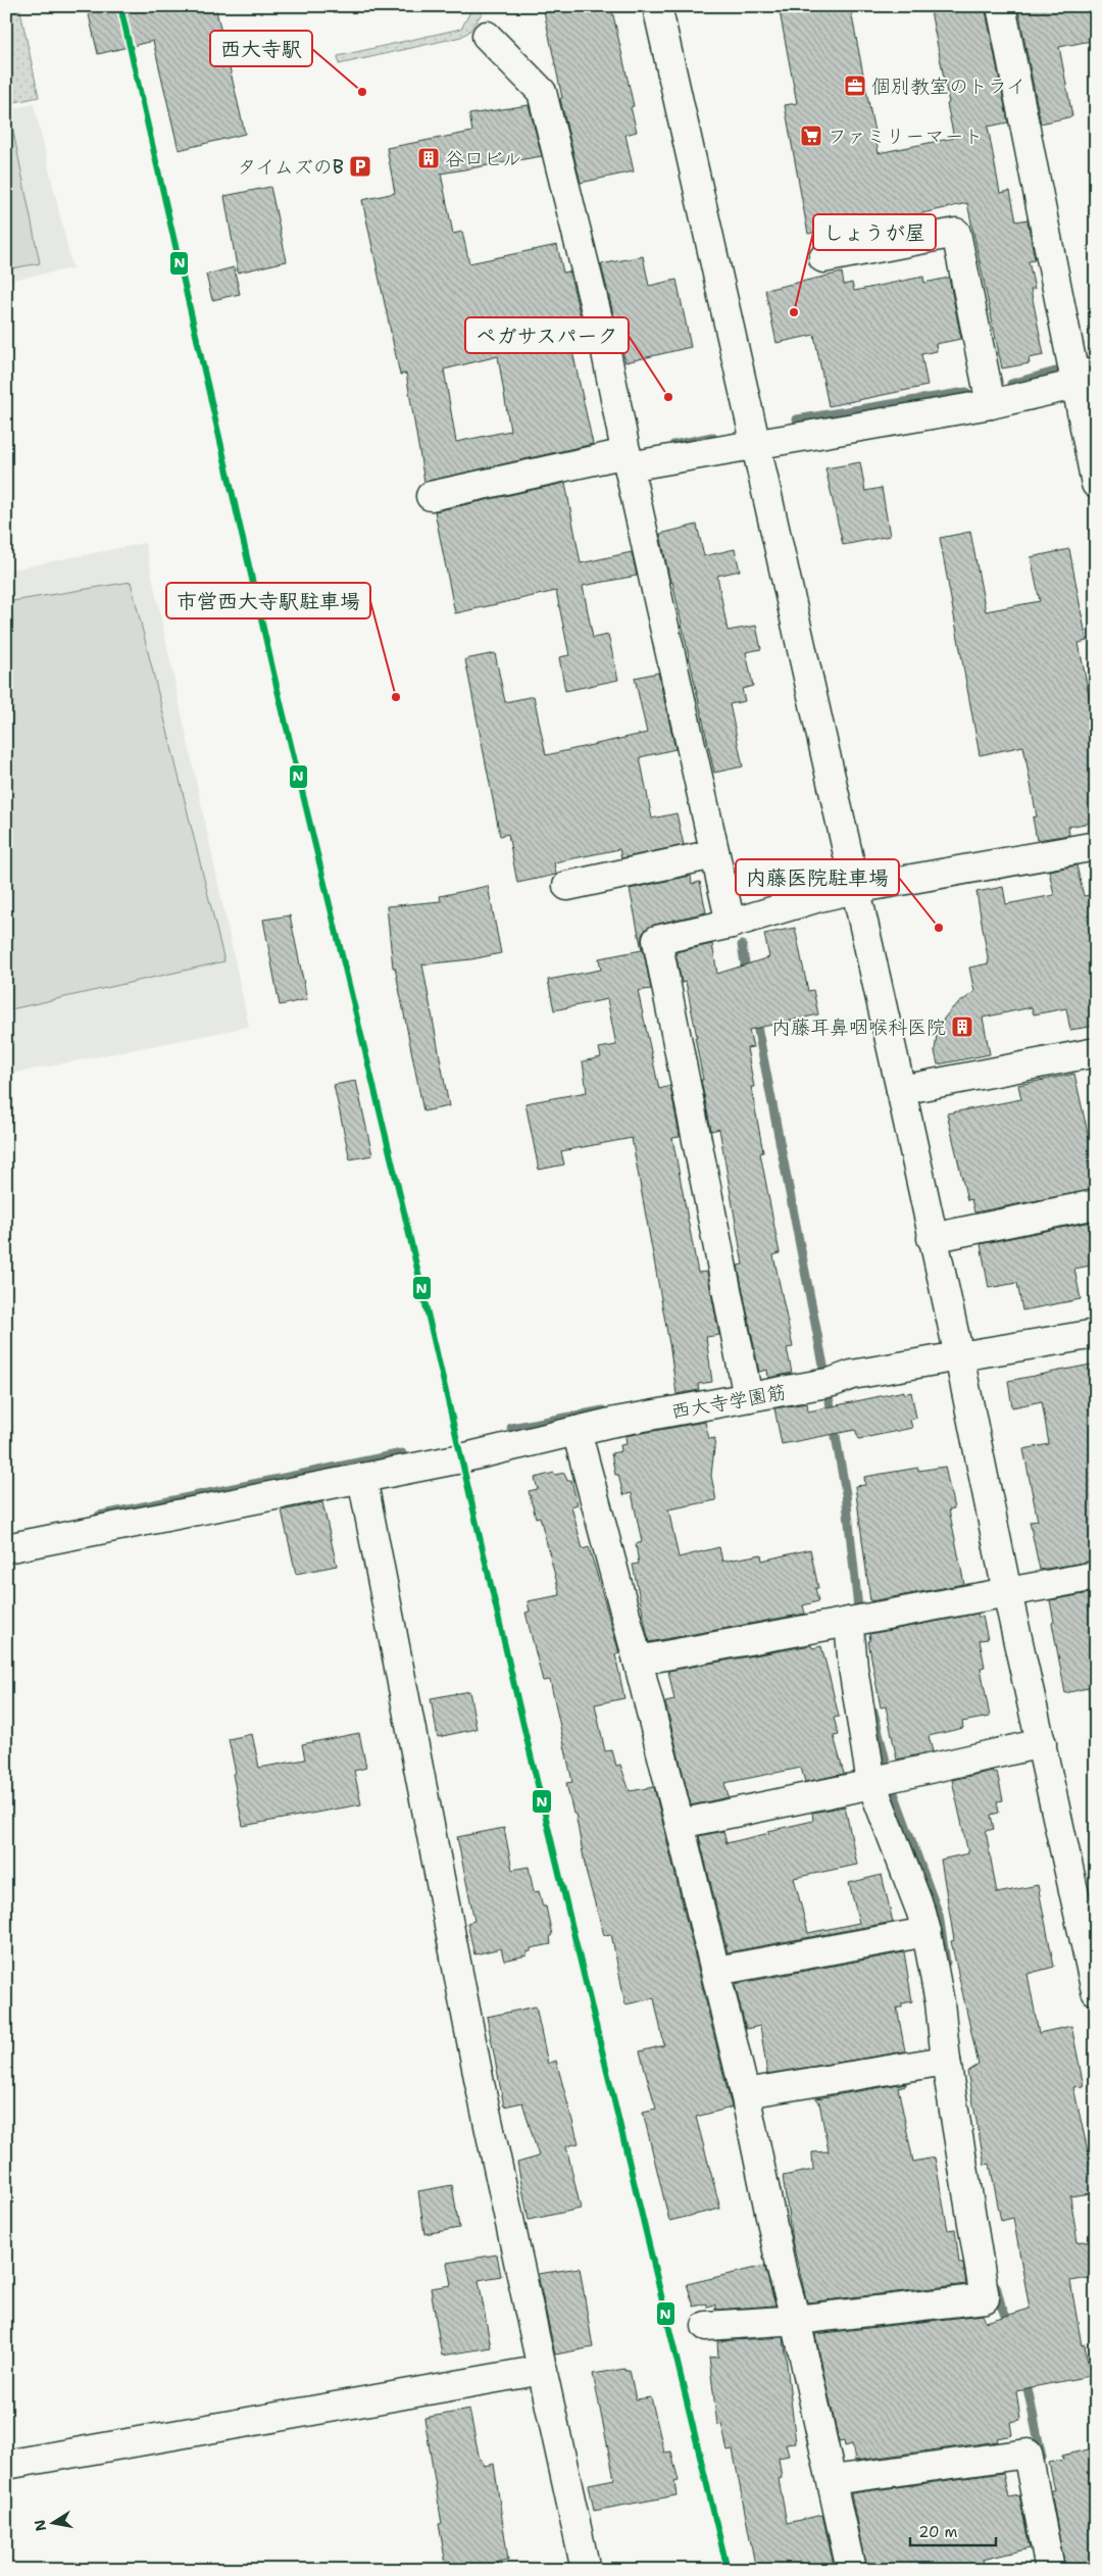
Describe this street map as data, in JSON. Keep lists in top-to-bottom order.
{
  "streets": {
    "street": ["西大寺学園筋"]
  },
  "places": {
    "office": ["個別教室のトライ"],
    "other": [
      "西大寺駅",
      "しょうが屋",
      "ペガサスパーク",
      "市営西大寺駅駐車場",
      "内藤医院駐車場"
    ],
    "supermarket": ["ファミリーマート"],
    "building": ["谷口ビル", "内藤耳鼻咽喉科医院"],
    "parking": ["タイムズのB"]
  },
  "lines": ["transit line N"],
  "scale_bar": "20 m",
  "north": "left"
}
